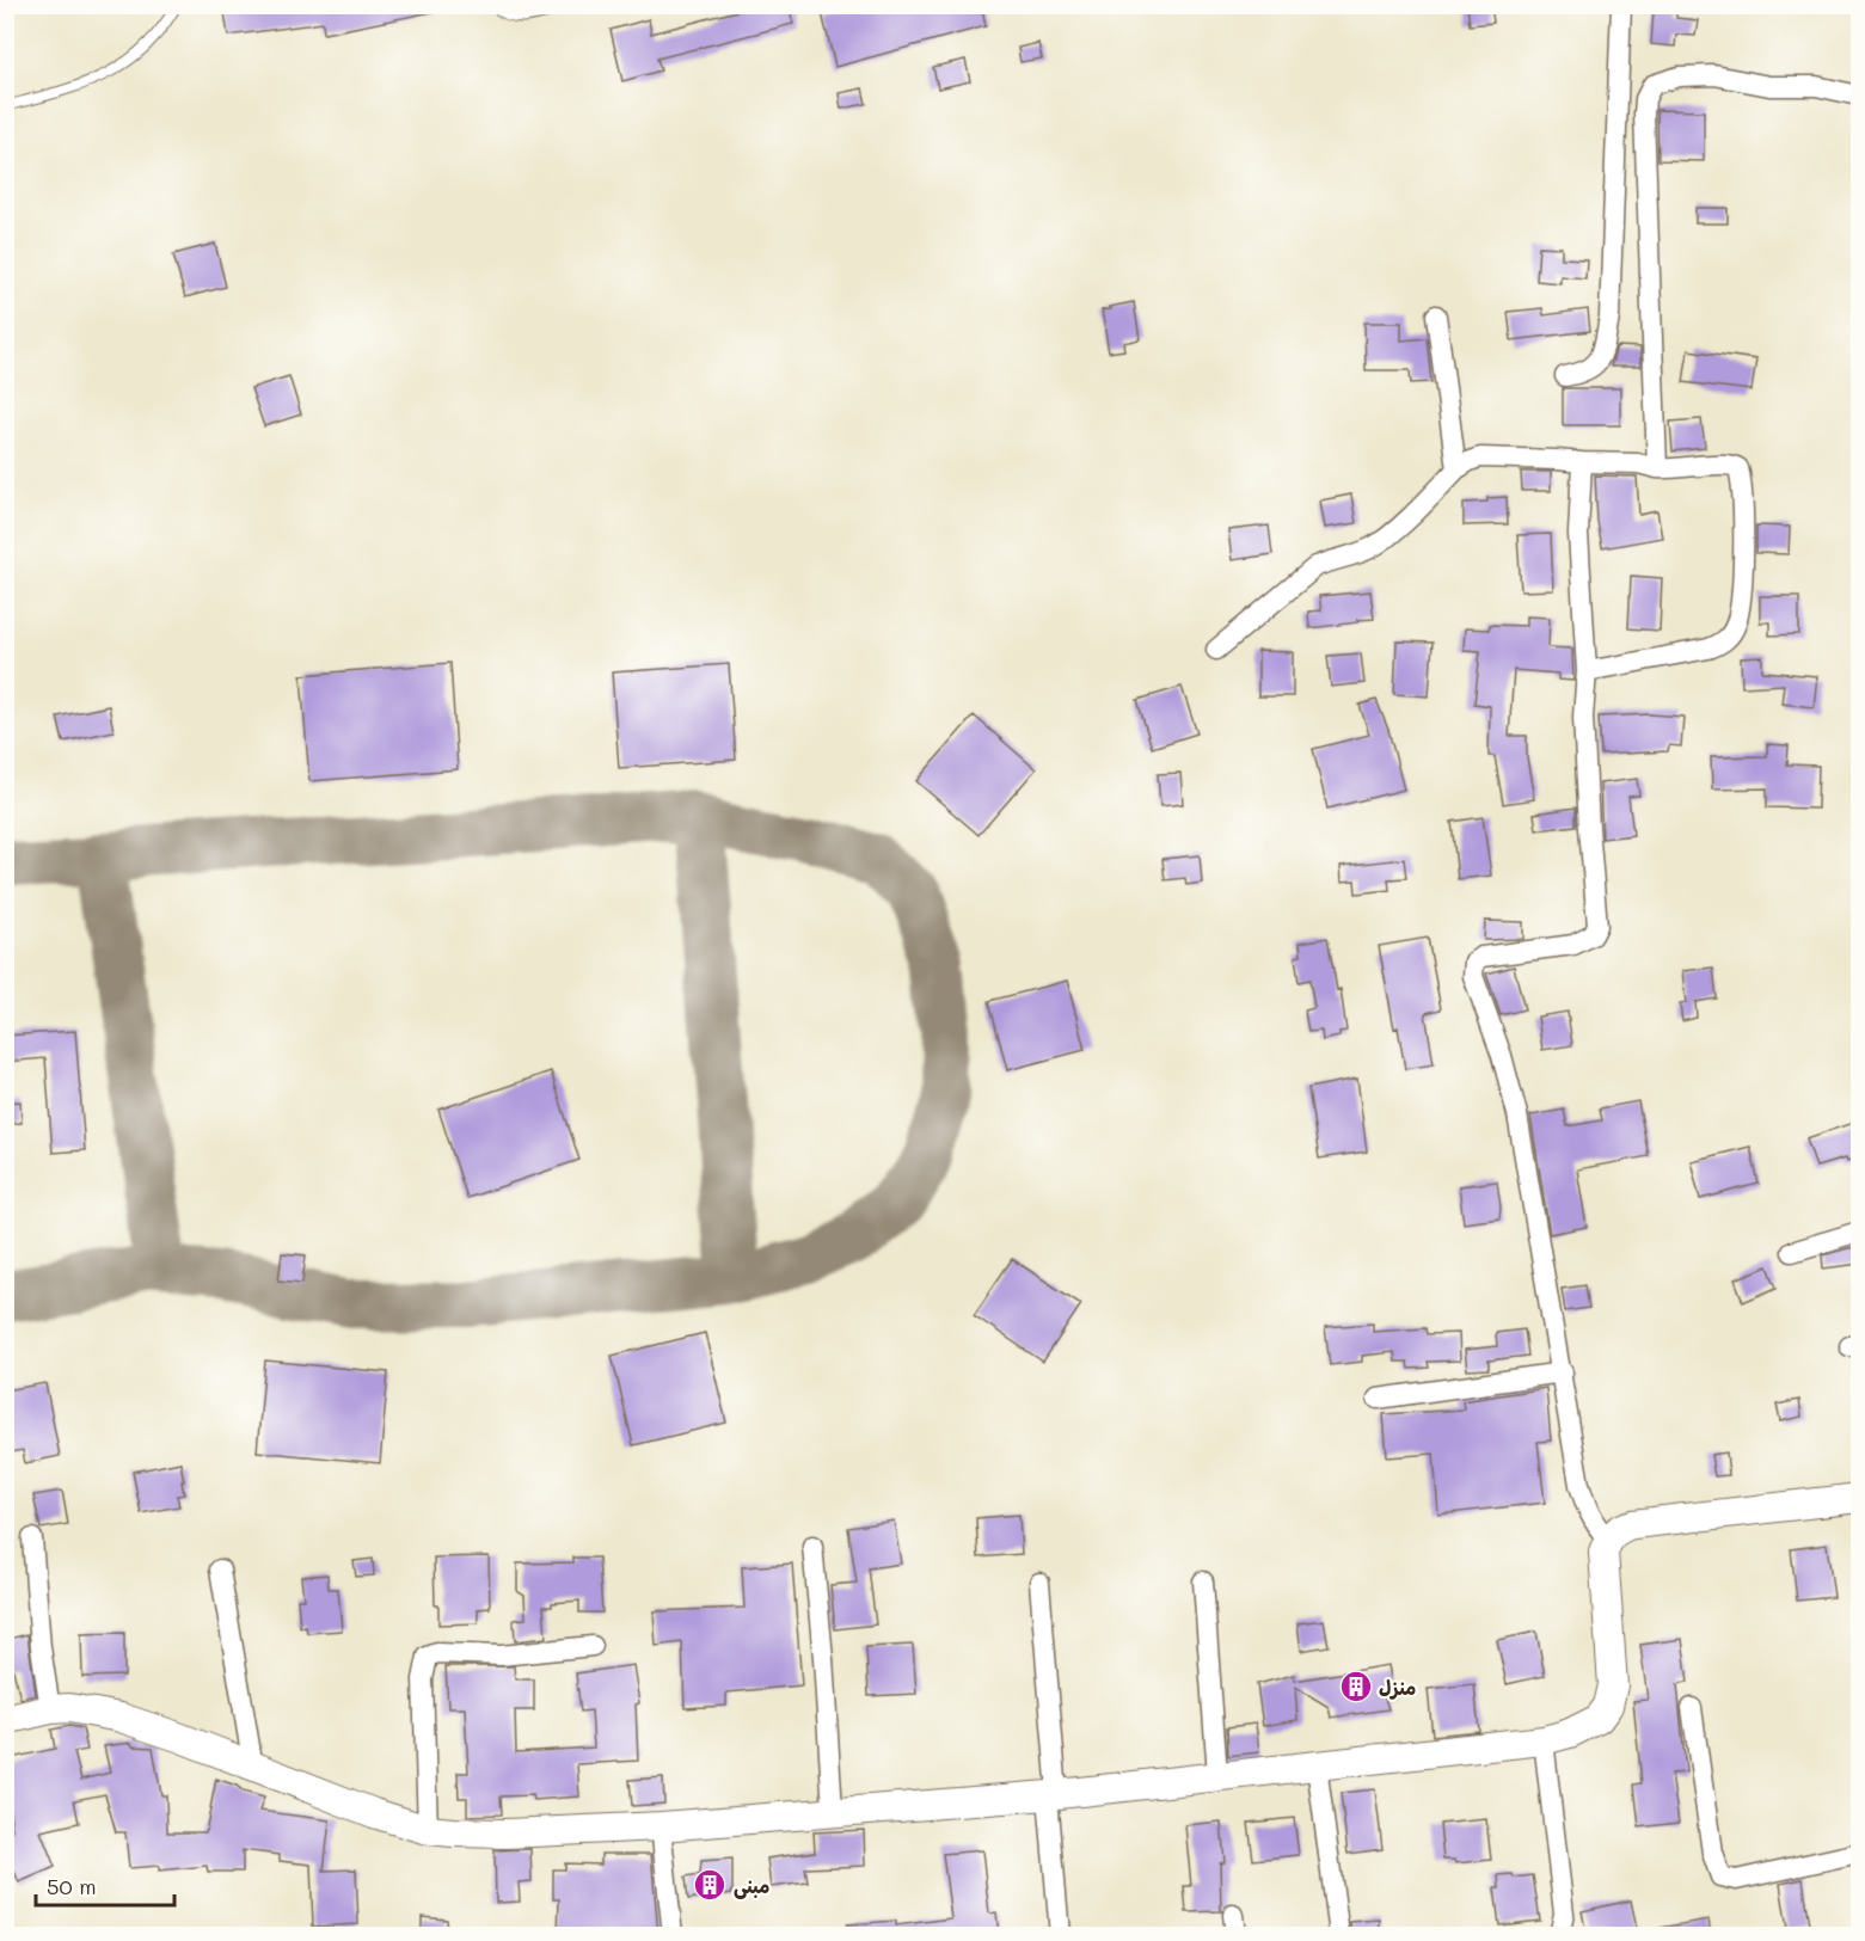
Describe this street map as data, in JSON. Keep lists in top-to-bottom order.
{
  "places": {
    "building": ["منزل", "مبنى"]
  },
  "scale_bar": "50 m"
}
